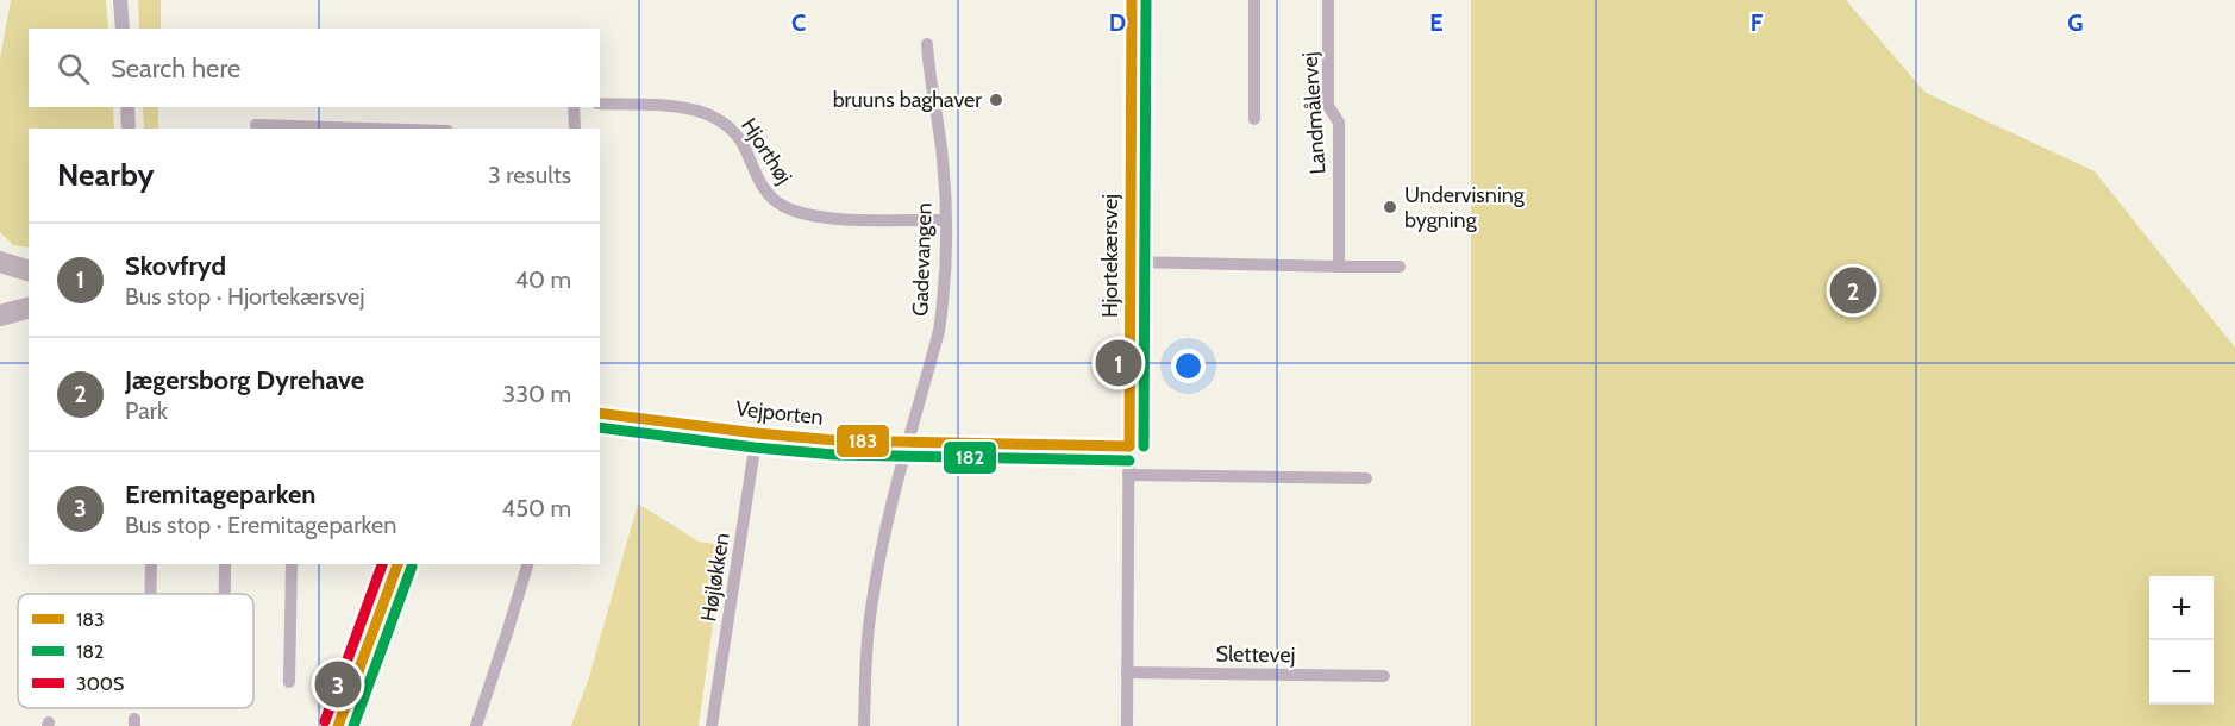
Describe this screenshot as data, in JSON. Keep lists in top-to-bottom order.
{
  "streets": {
    "street": [
      "Landmålervej",
      "Hjorthøj",
      "Hjortekærsvej",
      "Gadevangen",
      "Vejporten",
      "Højløkken",
      "Slettevej"
    ]
  },
  "crossings": [
    ["Hjorthøj", "Gadevangen"],
    ["Hjortekærsvej", "Vejporten"],
    ["Hjortekærsvej", "Slettevej"],
    ["Gadevangen", "Vejporten"],
    ["Vejporten", "Højløkken"]
  ],
  "places": ["bruuns baghaver", "Undervisning bygning"],
  "lines": ["transit line 183", "transit line 182", "transit line 300S"],
  "legend": ["183", "182", "300S"],
  "page": {
    "search": "Search here",
    "heading": ["Nearby", "3 results"],
    "list": [
      {
        "mark": "1",
        "name": "Skovfryd",
        "note": "Bus stop · Hjortekærsvej",
        "value": "40 m"
      },
      {
        "mark": "2",
        "name": "Jægersborg Dyrehave",
        "note": "Park",
        "value": "330 m"
      },
      {
        "mark": "3",
        "name": "Eremitageparken",
        "note": "Bus stop · Eremitageparken",
        "value": "450 m"
      }
    ],
    "pins": ["2", "1", "3"],
    "map_buttons": ["+", "−"]
  },
  "grid": {
    "columns": [
      "C",
      "D",
      "E",
      "F",
      "G"
    ]
  }
}
